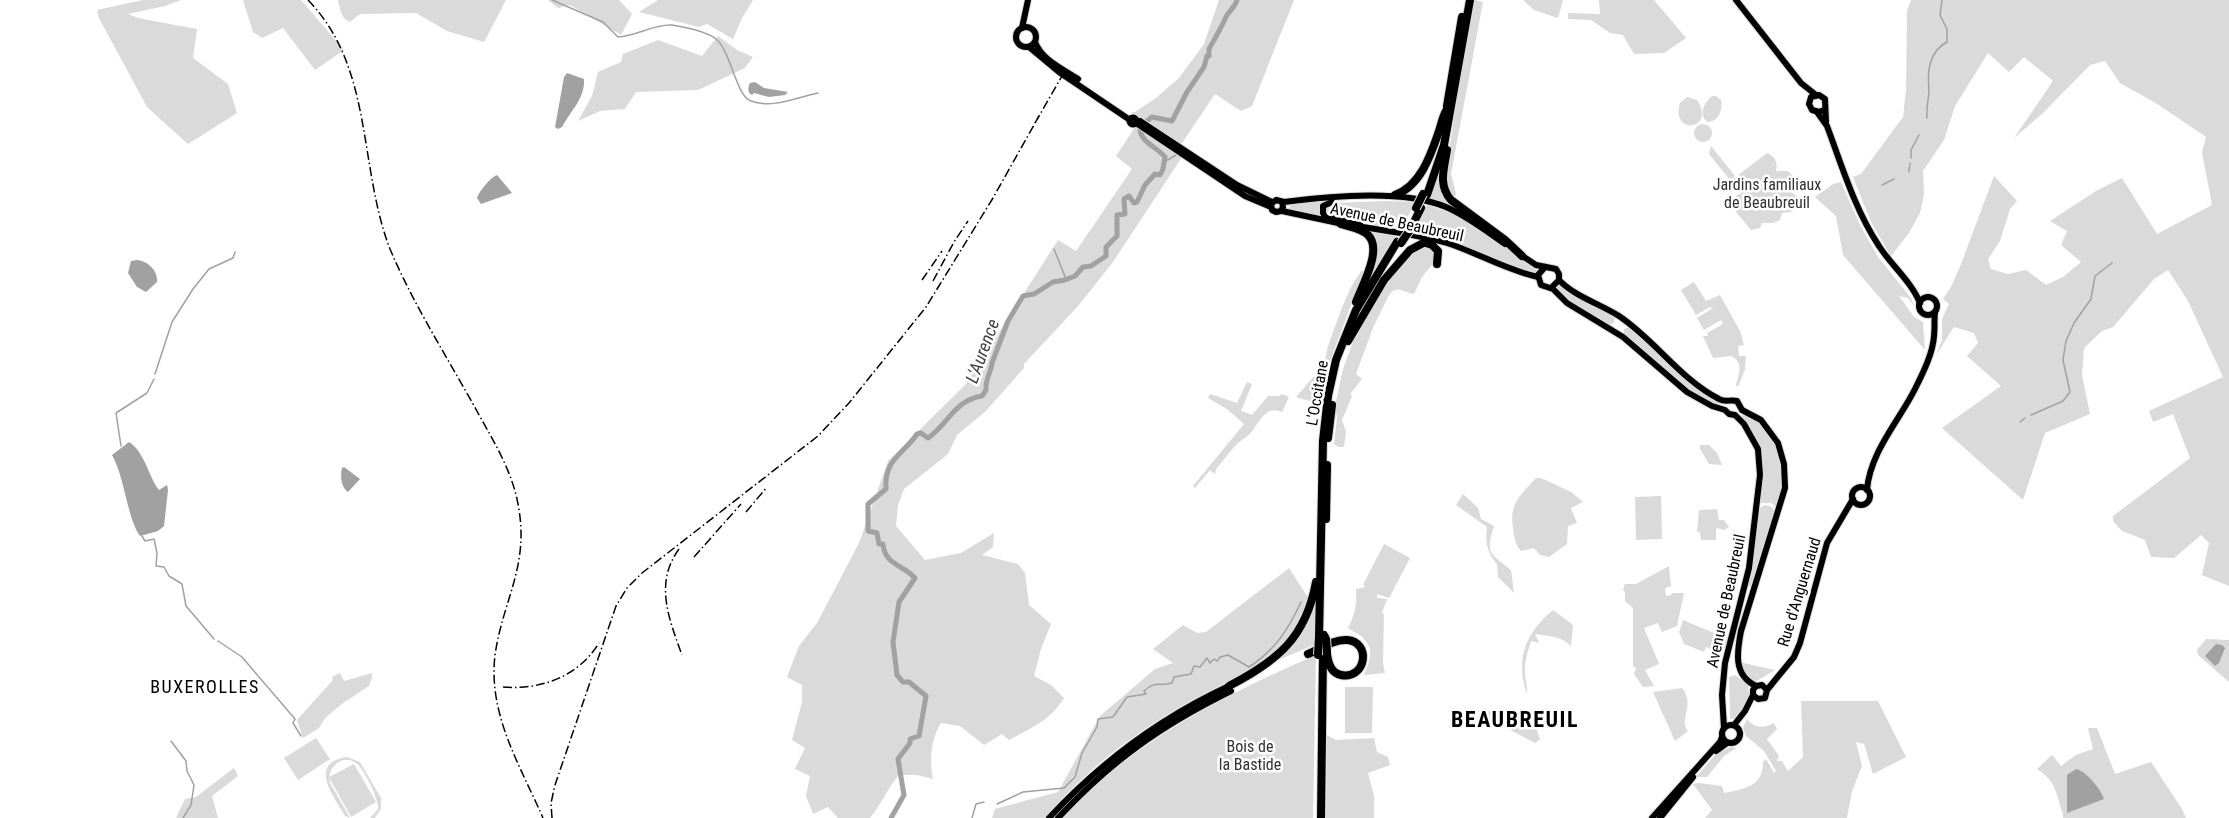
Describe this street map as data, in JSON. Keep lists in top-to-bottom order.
{
  "streets": {
    "highway": ["L'Occitane"],
    "main road": ["Avenue de Beaubreuil", "Rue d'Anguernaud"]
  },
  "crossings": [
    ["Avenue de Beaubreuil", "L'Occitane"],
    ["Avenue de Beaubreuil", "Rue d'Anguernaud"]
  ],
  "districts": ["BUXEROLLES", "BEAUBREUIL"],
  "water": ["L'Aurence"],
  "parks": ["Jardins familiaux de Beaubreuil", "Bois de la Bastide"]
}
